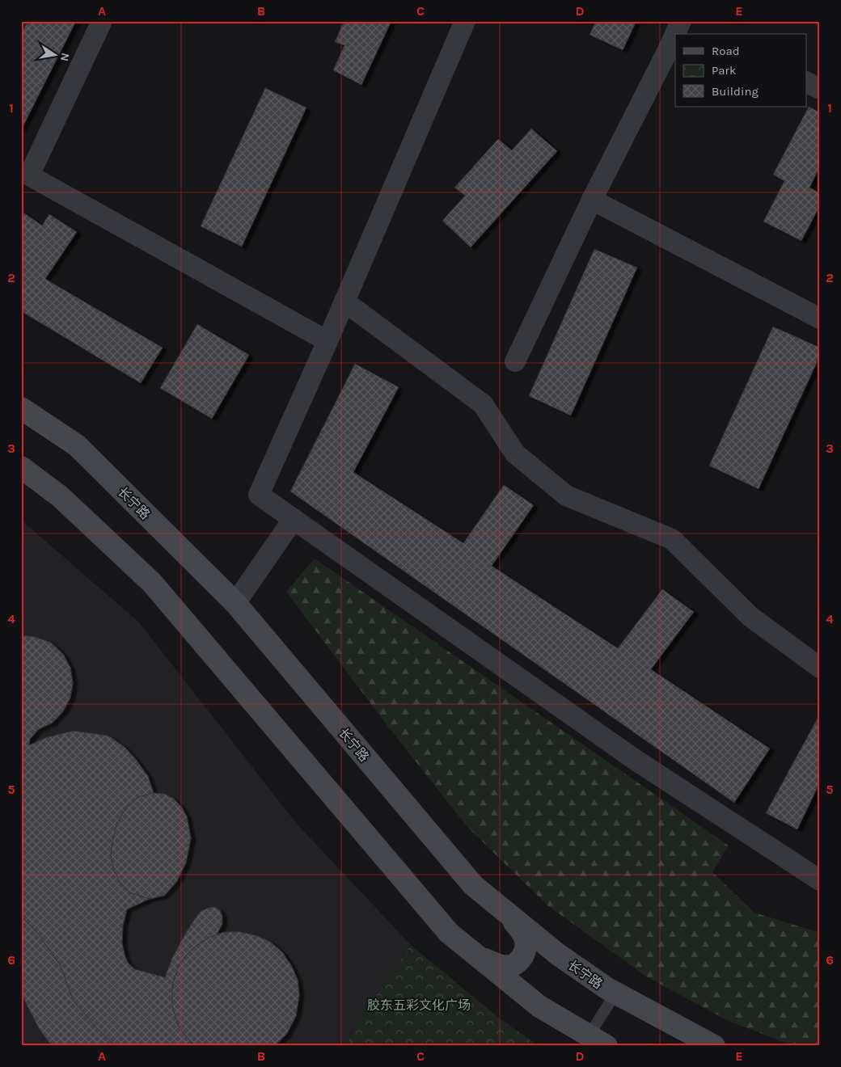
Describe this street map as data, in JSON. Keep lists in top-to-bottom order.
{
  "streets": {
    "street": ["长宁路"]
  },
  "parks": ["胶东五彩文化广场"],
  "legend": ["Road", "Park", "Building"],
  "north": "right",
  "grid": {
    "columns": [
      "A",
      "B",
      "C",
      "D",
      "E"
    ],
    "rows": [
      "1",
      "2",
      "3",
      "4",
      "5",
      "6"
    ]
  }
}
